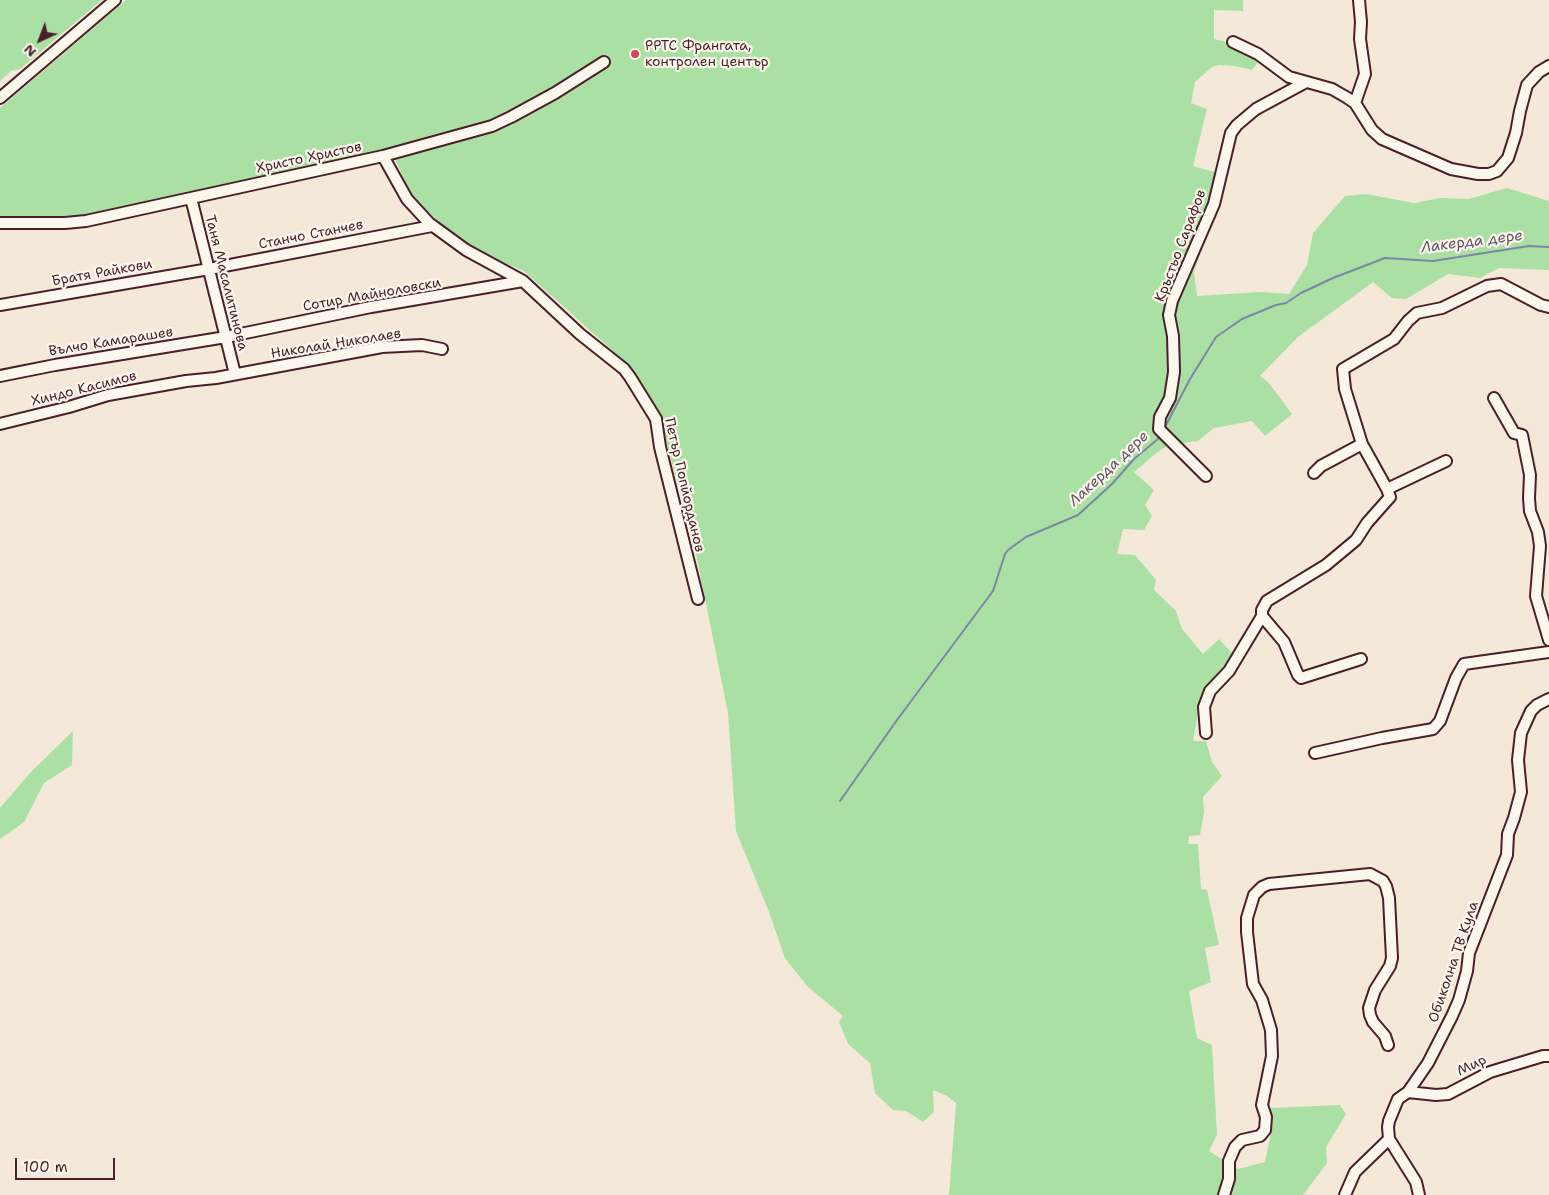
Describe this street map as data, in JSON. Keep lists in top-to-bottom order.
{
  "streets": {
    "street": [
      "Христо Христов",
      "Станчо Станчев",
      "Кръстьо Сарафов",
      "Братя Райкови",
      "Таня Масалитинова",
      "Сотир Майноловски",
      "Вълчо Камарашев",
      "Николай Николаев",
      "Хиндо Касимов",
      "Петър Попйорданов",
      "Обиколна ТВ Кула",
      "Мир"
    ]
  },
  "crossings": [
    ["Христо Христов", "Станчо Станчев"],
    ["Христо Христов", "Таня Масалитинова"],
    ["Христо Христов", "Петър Попйорданов"],
    ["Станчо Станчев", "Братя Райкови"],
    ["Станчо Станчев", "Таня Масалитинова"],
    ["Станчо Станчев", "Петър Попйорданов"],
    ["Братя Райкови", "Таня Масалитинова"],
    ["Таня Масалитинова", "Сотир Майноловски"],
    ["Таня Масалитинова", "Вълчо Камарашев"],
    ["Таня Масалитинова", "Николай Николаев"],
    ["Таня Масалитинова", "Хиндо Касимов"],
    ["Сотир Майноловски", "Вълчо Камарашев"],
    ["Сотир Майноловски", "Петър Попйорданов"],
    ["Николай Николаев", "Хиндо Касимов"],
    ["Обиколна ТВ Кула", "Мир"]
  ],
  "water": ["Лакерда дере"],
  "places": ["РРТС Франгата, контролен център"],
  "scale_bar": "100 m",
  "north": "bottom left"
}
